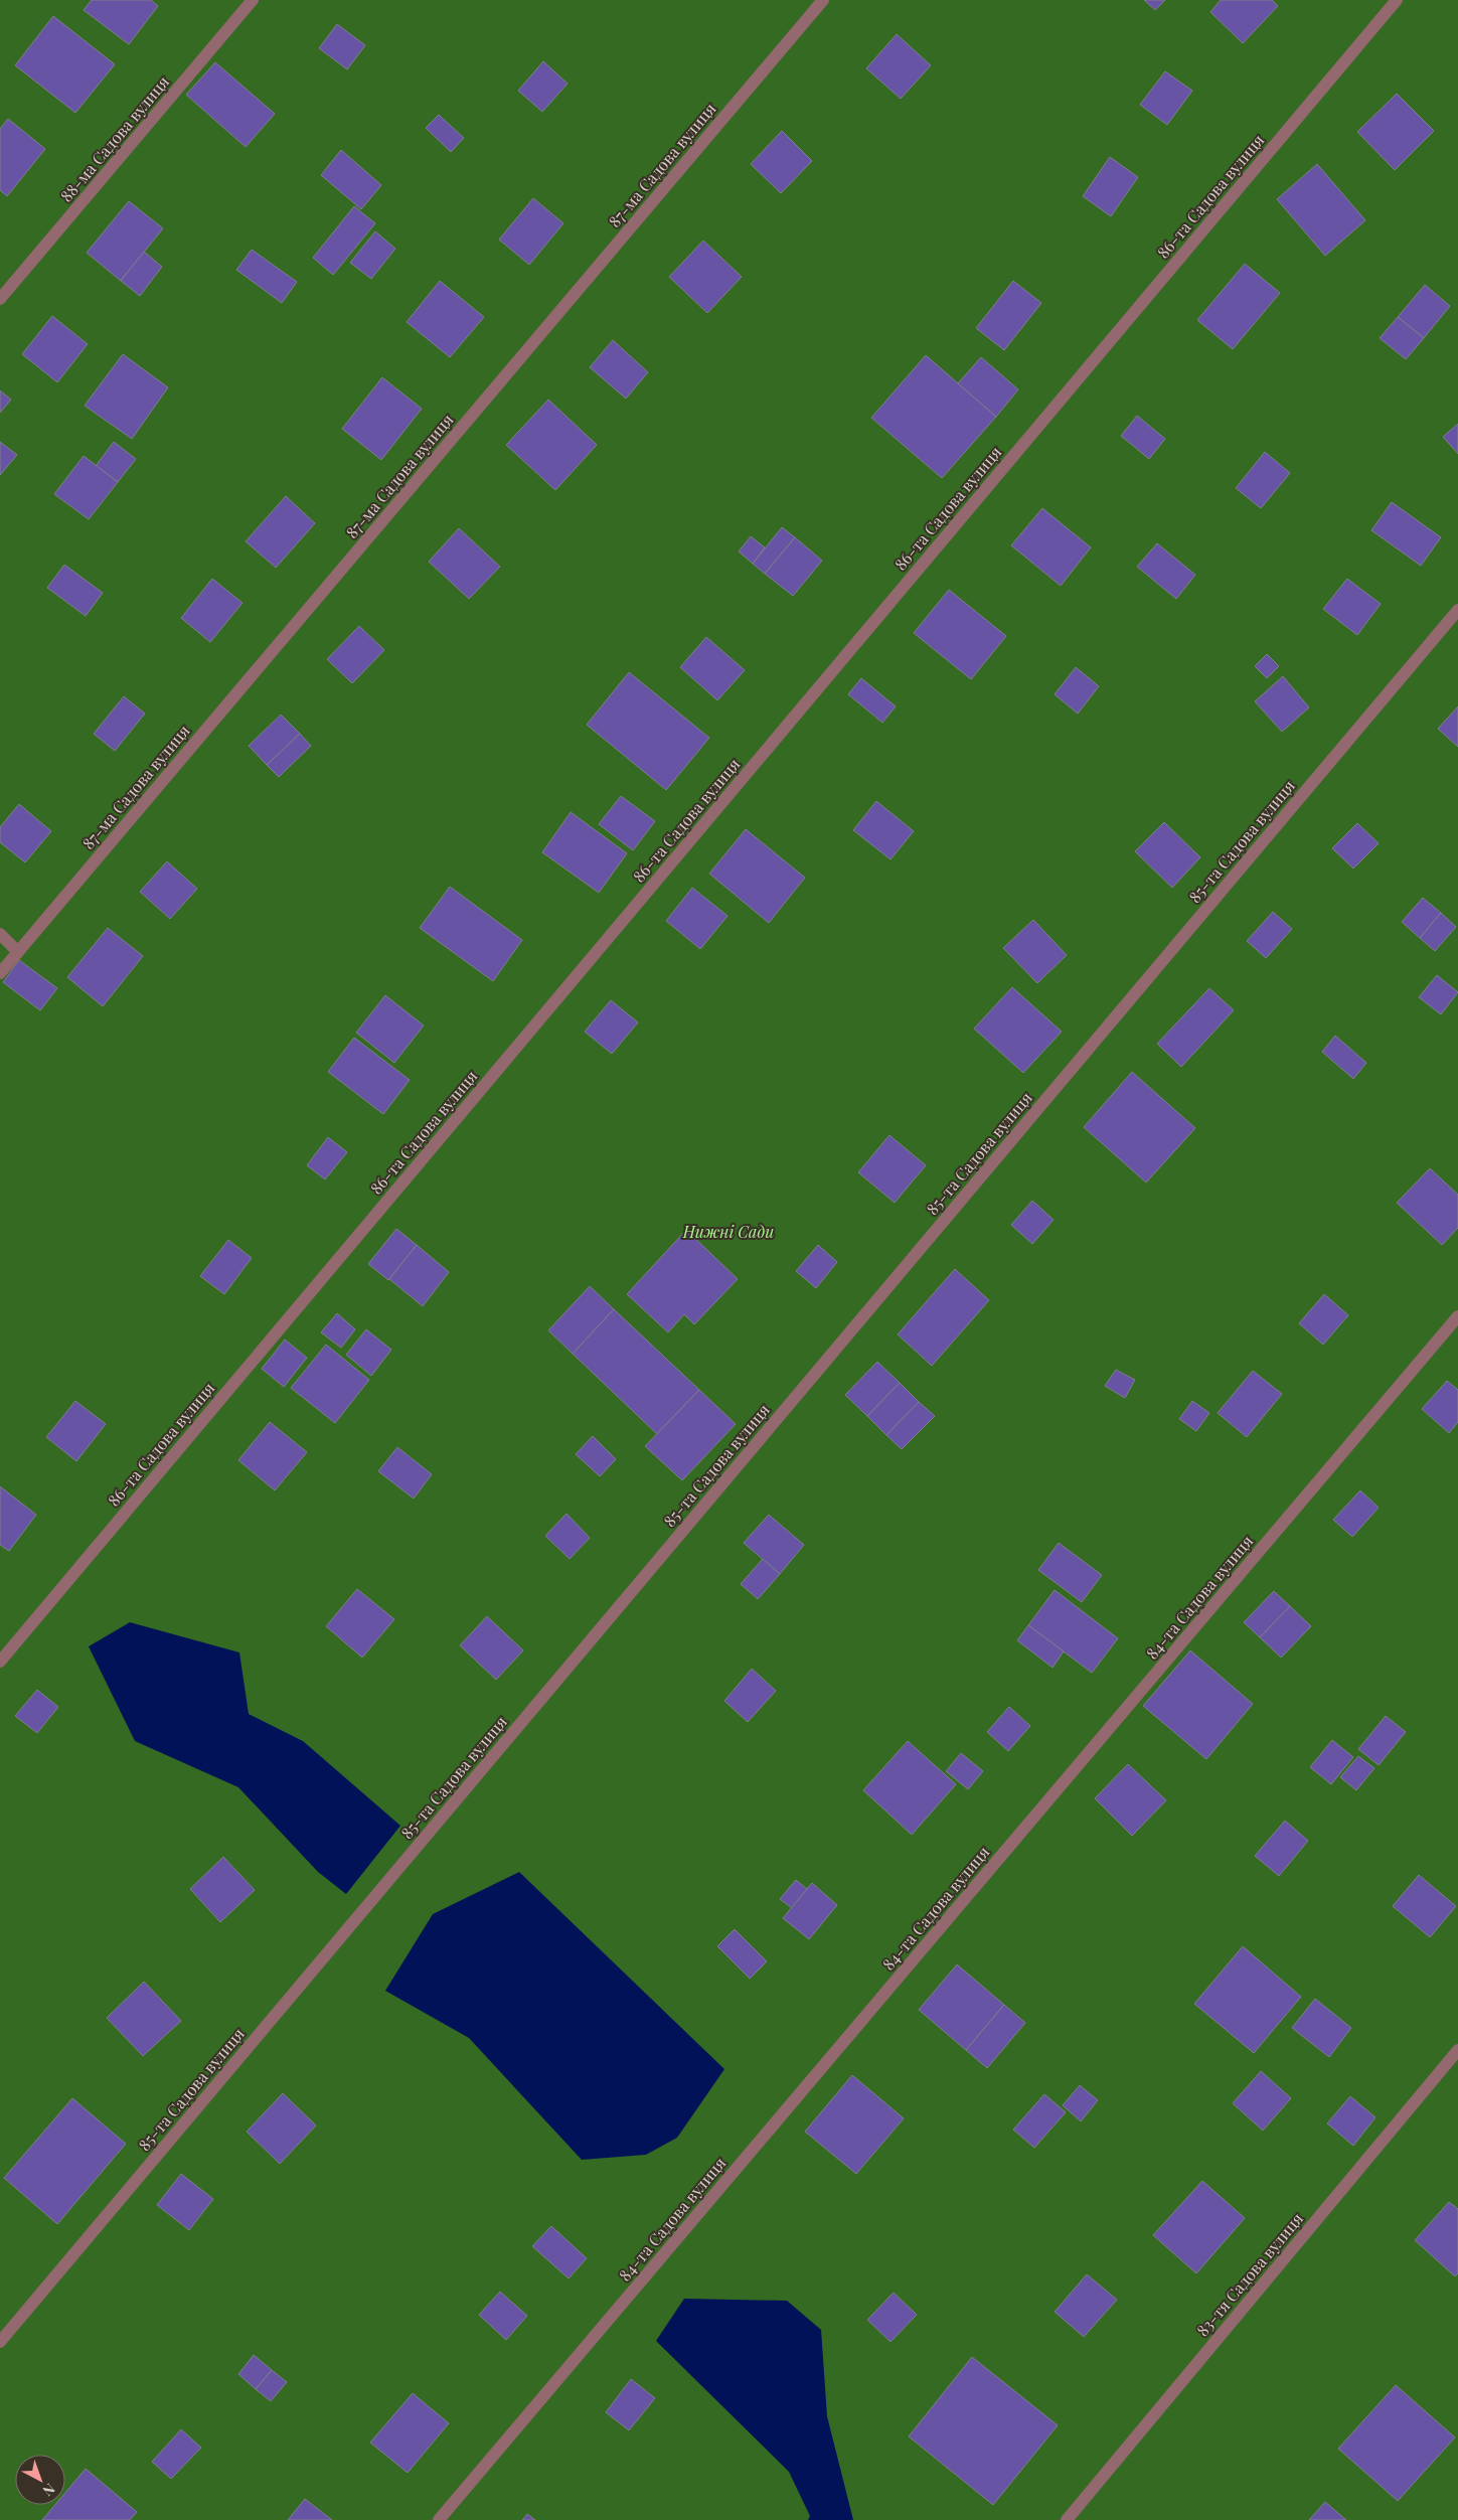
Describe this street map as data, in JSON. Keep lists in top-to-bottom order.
{
  "streets": {
    "street": [
      "88-ма Садова вулиця",
      "87-ма Садова вулиця",
      "86-та Садова вулиця",
      "85-та Садова вулиця",
      "84-та Садова вулиця",
      "83-тя Садова вулиця"
    ]
  },
  "parks": ["Нижні Сади"],
  "north": "bottom right"
}
